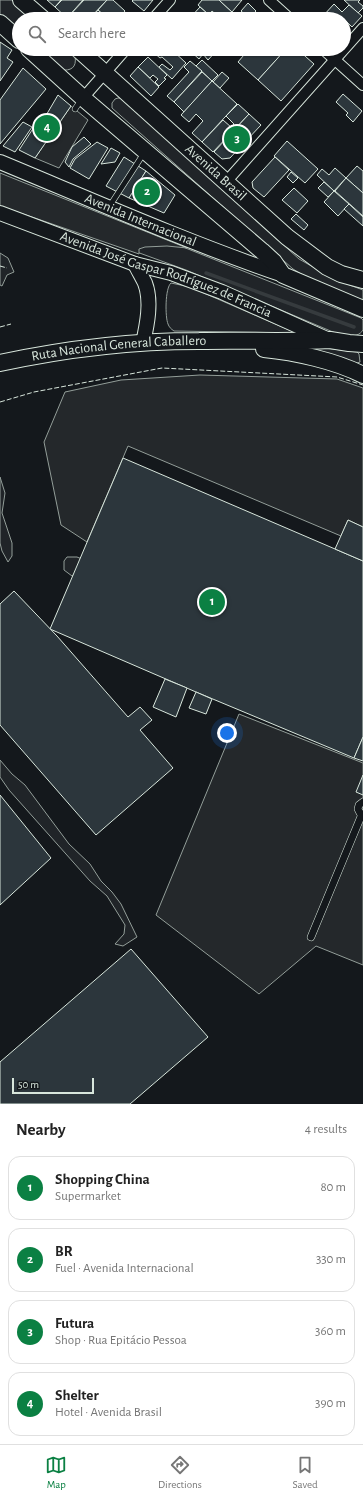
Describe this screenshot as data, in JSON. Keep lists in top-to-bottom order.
{
  "streets": {
    "main road": [
      "Avenida Brasil",
      "Avenida Internacional",
      "Avenida José Gaspar Rodríguez de Francia",
      "Ruta Nacional General Caballero"
    ]
  },
  "crossings": [
    ["Avenida Brasil", "Avenida Internacional"],
    ["Avenida José Gaspar Rodríguez de Francia", "Ruta Nacional General Caballero"]
  ],
  "scale_bar": "50 m",
  "page": {
    "search": "Search here",
    "pins": [
      "4",
      "3",
      "2",
      "1"
    ],
    "scale": "50 m",
    "heading": ["Nearby", "4 results"],
    "list": [
      {
        "mark": "1",
        "name": "Shopping China",
        "note": "Supermarket",
        "value": "80 m"
      },
      {
        "mark": "2",
        "name": "BR",
        "note": "Fuel · Avenida Internacional",
        "value": "330 m"
      },
      {
        "mark": "3",
        "name": "Futura",
        "note": "Shop · Rua Epitácio Pessoa",
        "value": "360 m"
      },
      {
        "mark": "4",
        "name": "Shelter",
        "note": "Hotel · Avenida Brasil",
        "value": "390 m"
      }
    ],
    "nav": ["Map", "Directions", "Saved"]
  }
}
